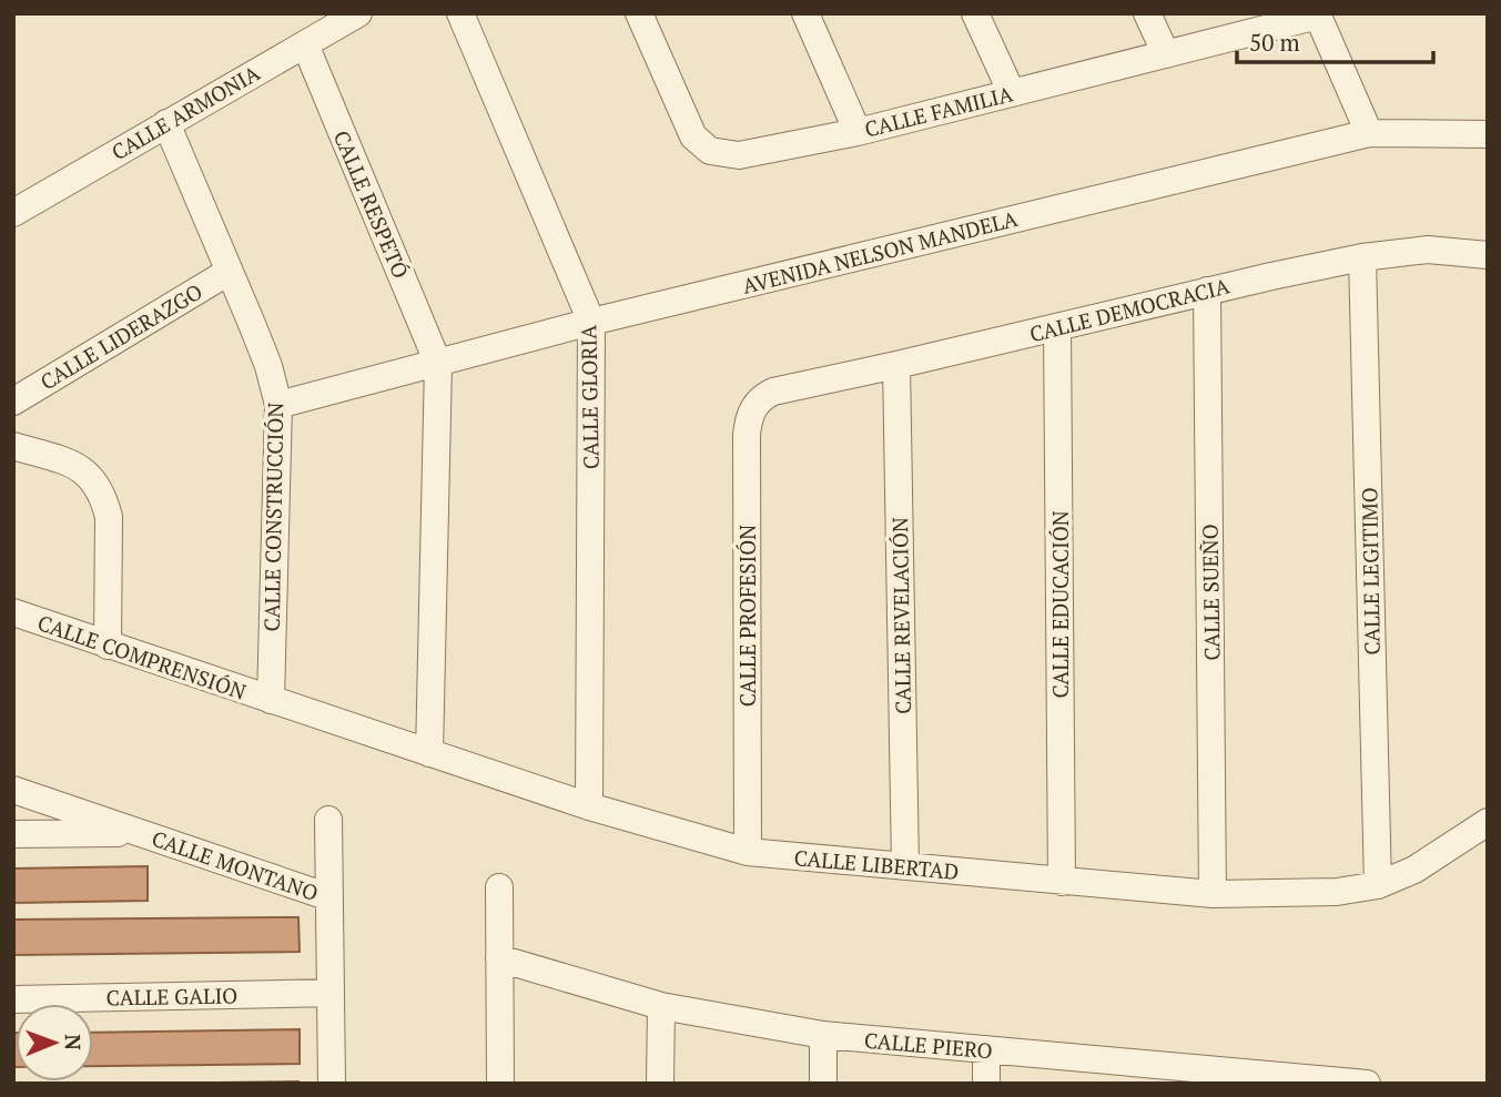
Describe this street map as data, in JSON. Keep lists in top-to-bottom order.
{
  "streets": {
    "street": [
      "CALLE FAMILIA",
      "CALLE ARMONIA",
      "CALLE RESPETÓ",
      "AVENIDA NELSON MANDELA",
      "CALLE DEMOCRACIA",
      "CALLE LIDERAZGO",
      "CALLE GLORIA",
      "CALLE CONSTRUCCIÓN",
      "CALLE LEGITIMO",
      "CALLE SUEÑO",
      "CALLE EDUCACIÓN",
      "CALLE PROFESIÓN",
      "CALLE REVELACIÓN",
      "CALLE COMPRENSIÓN",
      "CALLE LIBERTAD",
      "CALLE MONTANO",
      "CALLE GALIO",
      "CALLE PIERO"
    ]
  },
  "crossings": [
    ["CALLE ARMONIA", "CALLE RESPETÓ"],
    ["CALLE ARMONIA", "CALLE CONSTRUCCIÓN"],
    ["CALLE RESPETÓ", "AVENIDA NELSON MANDELA"],
    ["AVENIDA NELSON MANDELA", "CALLE GLORIA"],
    ["AVENIDA NELSON MANDELA", "CALLE CONSTRUCCIÓN"],
    ["CALLE DEMOCRACIA", "CALLE LEGITIMO"],
    ["CALLE DEMOCRACIA", "CALLE SUEÑO"],
    ["CALLE DEMOCRACIA", "CALLE EDUCACIÓN"],
    ["CALLE DEMOCRACIA", "CALLE PROFESIÓN"],
    ["CALLE DEMOCRACIA", "CALLE REVELACIÓN"],
    ["CALLE LIDERAZGO", "CALLE CONSTRUCCIÓN"],
    ["CALLE GLORIA", "CALLE LIBERTAD"],
    ["CALLE CONSTRUCCIÓN", "CALLE COMPRENSIÓN"],
    ["CALLE CONSTRUCCIÓN", "CALLE LIBERTAD"],
    ["CALLE LEGITIMO", "CALLE LIBERTAD"],
    ["CALLE SUEÑO", "CALLE LIBERTAD"],
    ["CALLE EDUCACIÓN", "CALLE LIBERTAD"],
    ["CALLE PROFESIÓN", "CALLE LIBERTAD"],
    ["CALLE REVELACIÓN", "CALLE LIBERTAD"],
    ["CALLE COMPRENSIÓN", "CALLE LIBERTAD"],
    ["CALLE MONTANO", "CALLE GALIO"]
  ],
  "scale_bar": "50 m",
  "north": "right"
}
